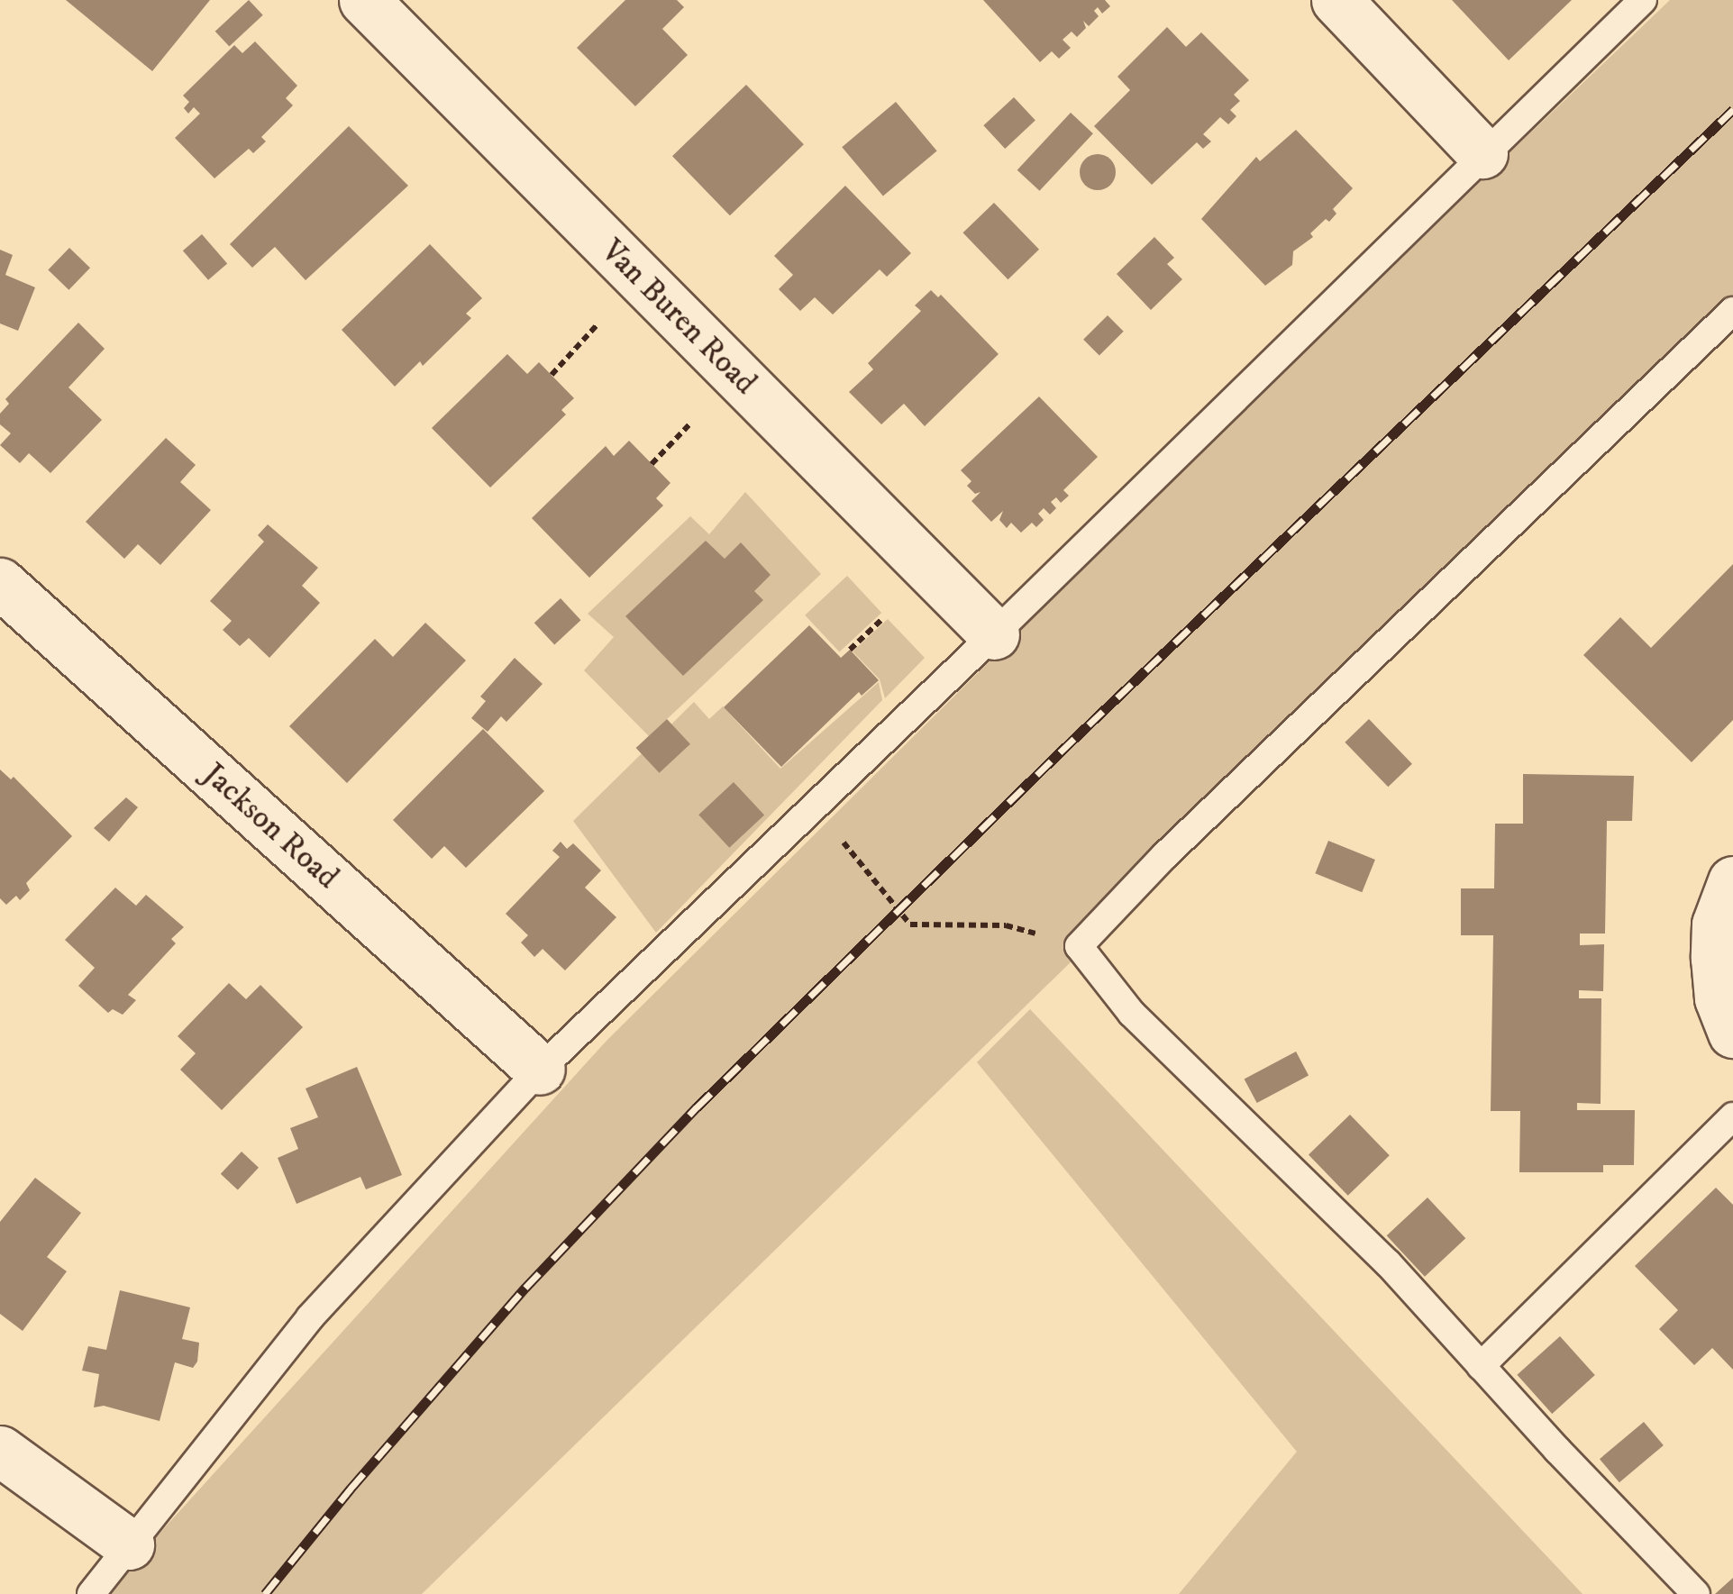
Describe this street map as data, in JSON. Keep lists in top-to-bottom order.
{
  "streets": {
    "street": ["Van Buren Road", "Jackson Road"]
  }
}
